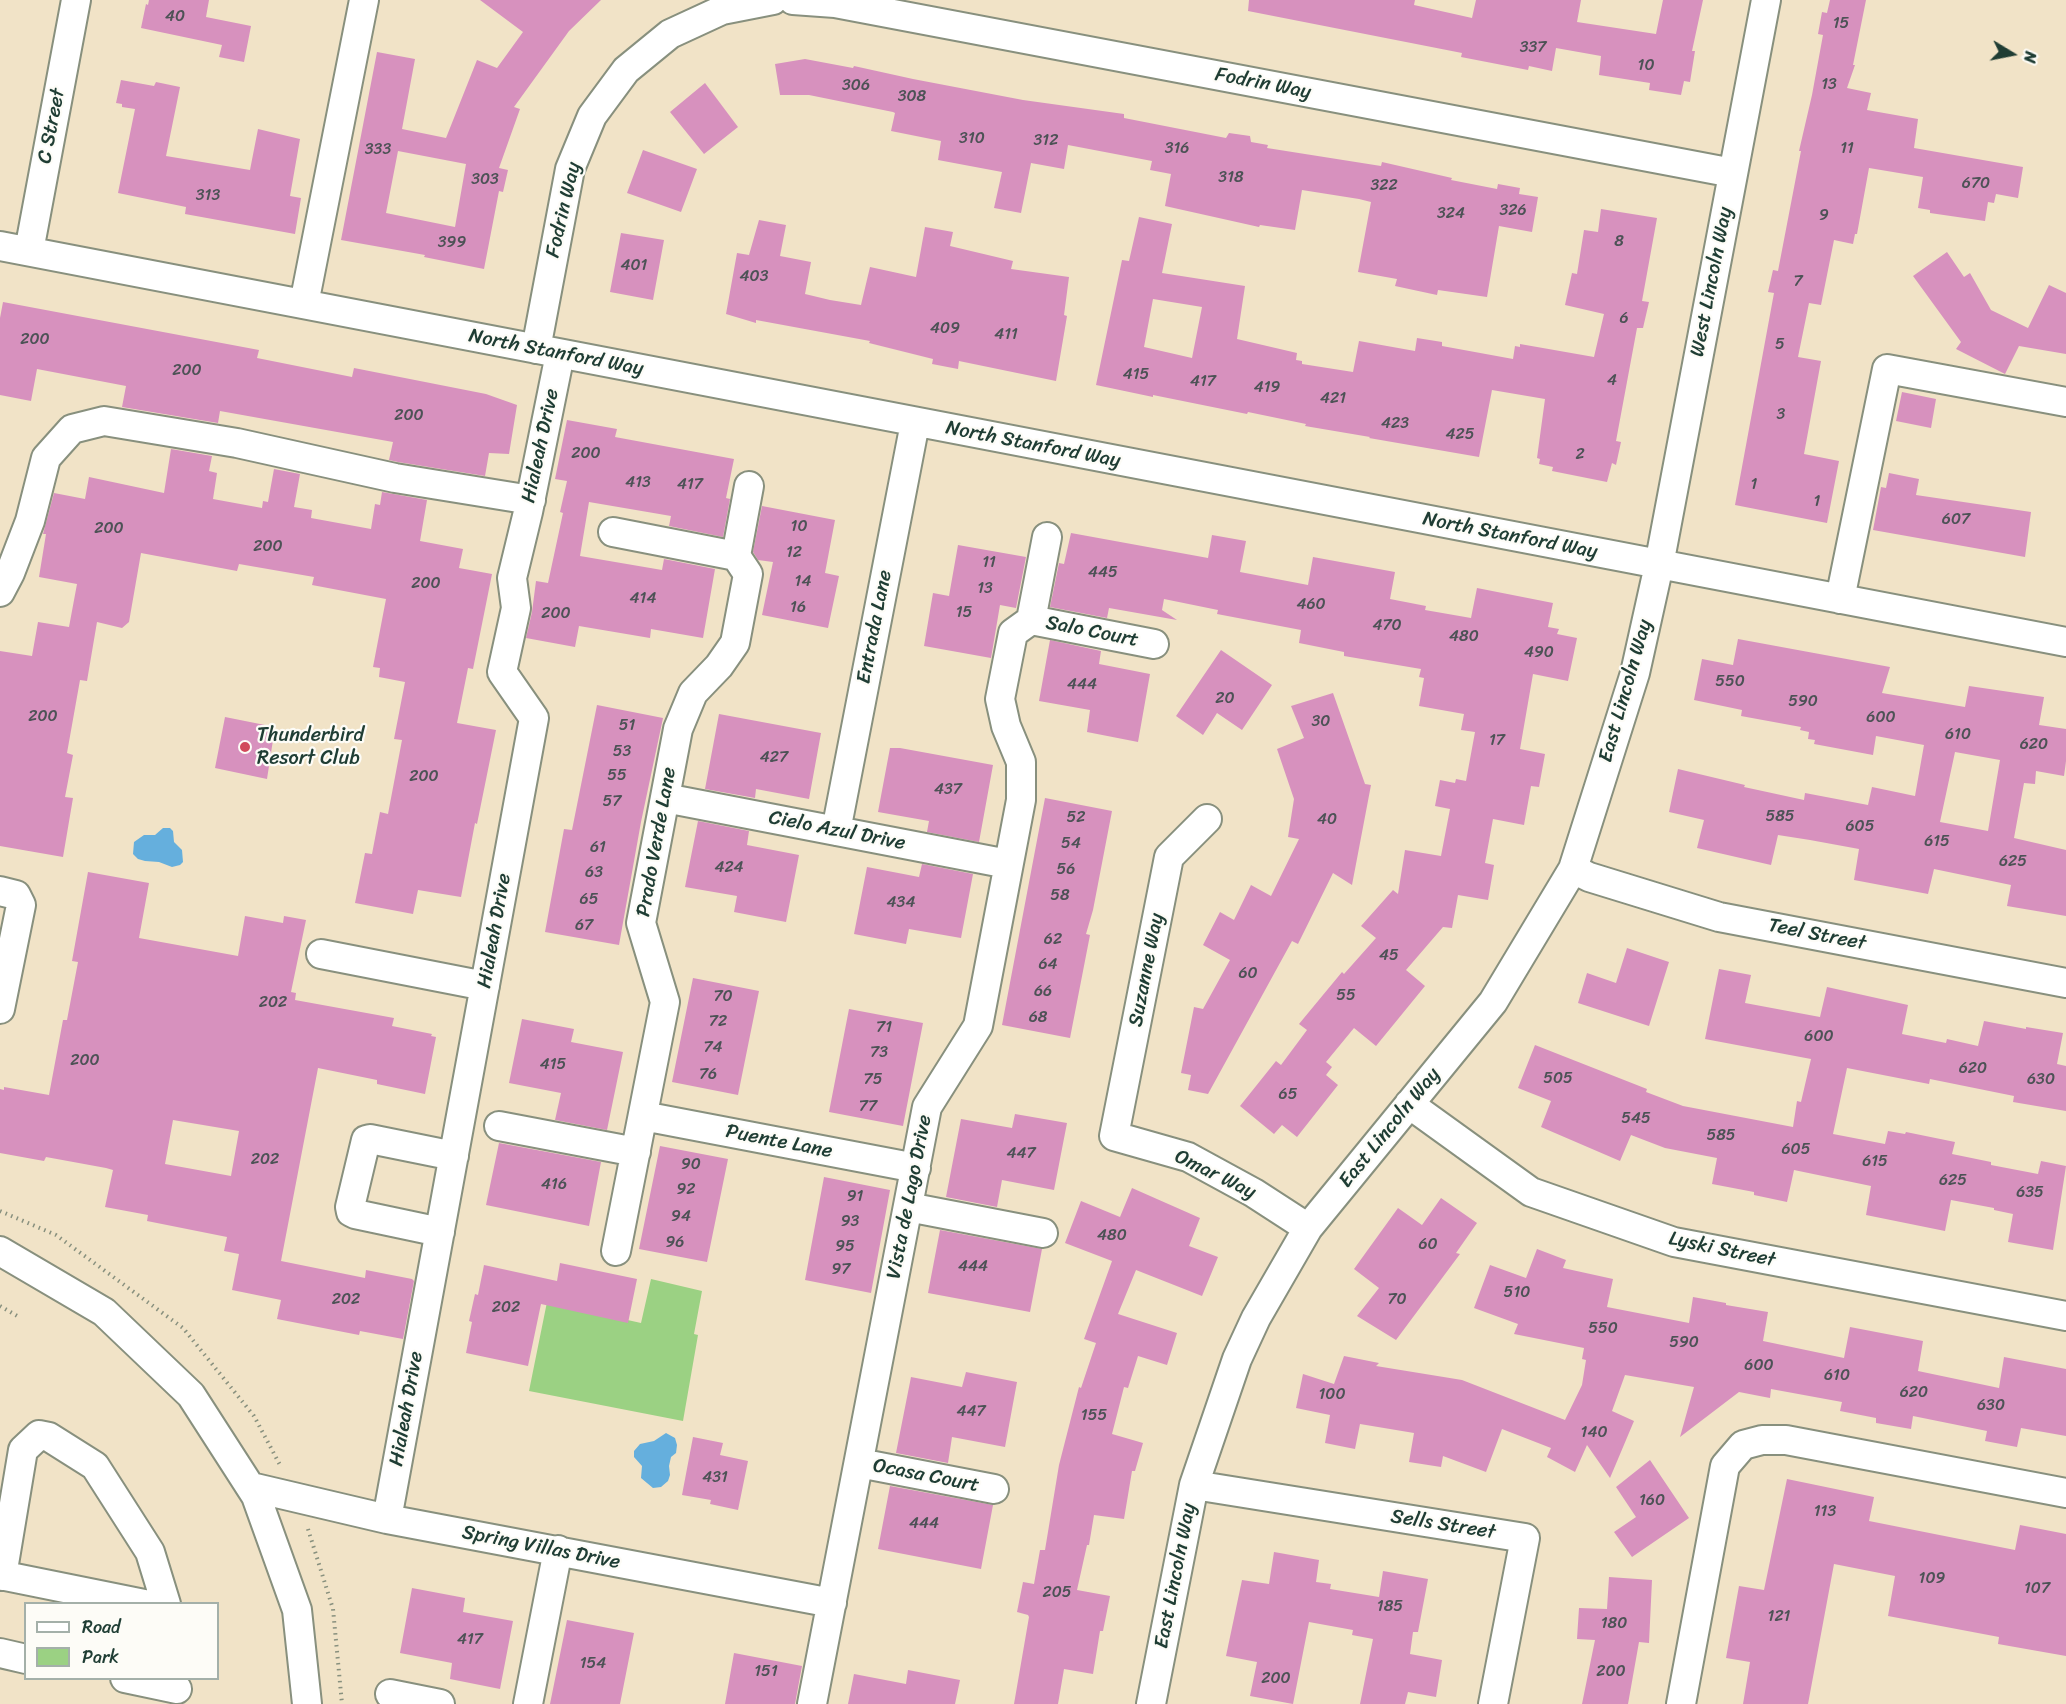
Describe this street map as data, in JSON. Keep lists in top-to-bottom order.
{
  "streets": {
    "street": [
      "Fodrin Way",
      "C Street",
      "West Lincoln Way",
      "North Stanford Way",
      "Hialeah Drive",
      "Entrada Lane",
      "Salo Court",
      "East Lincoln Way",
      "Cielo Azul Drive",
      "Prado Verde Lane",
      "Teel Street",
      "Suzanne Way",
      "Puente Lane",
      "Omar Way",
      "Vista de Lago Drive",
      "Lyski Street",
      "Ocasa Court",
      "Sells Street",
      "Spring Villas Drive"
    ]
  },
  "crossings": [
    ["Fodrin Way", "West Lincoln Way"],
    ["Fodrin Way", "North Stanford Way"],
    ["Fodrin Way", "Hialeah Drive"],
    ["C Street", "North Stanford Way"],
    ["West Lincoln Way", "North Stanford Way"],
    ["West Lincoln Way", "East Lincoln Way"],
    ["North Stanford Way", "Hialeah Drive"],
    ["North Stanford Way", "Entrada Lane"],
    ["North Stanford Way", "East Lincoln Way"],
    ["Hialeah Drive", "Spring Villas Drive"],
    ["Entrada Lane", "Cielo Azul Drive"],
    ["Salo Court", "Vista de Lago Drive"],
    ["East Lincoln Way", "Teel Street"],
    ["East Lincoln Way", "Omar Way"],
    ["East Lincoln Way", "Lyski Street"],
    ["East Lincoln Way", "Sells Street"],
    ["Cielo Azul Drive", "Prado Verde Lane"],
    ["Cielo Azul Drive", "Vista de Lago Drive"],
    ["Prado Verde Lane", "Puente Lane"],
    ["Suzanne Way", "Omar Way"],
    ["Puente Lane", "Vista de Lago Drive"],
    ["Vista de Lago Drive", "Ocasa Court"],
    ["Vista de Lago Drive", "Spring Villas Drive"]
  ],
  "places": ["Thunderbird Resort Club"],
  "house_numbers": [
    "40",
    "15",
    "337",
    "10",
    "13",
    "306",
    "308",
    "310",
    "312",
    "316",
    "11",
    "333",
    "318",
    "303",
    "670",
    "322",
    "313",
    "326",
    "324",
    "9",
    "8",
    "399",
    "401",
    "403",
    "7",
    "6",
    "409",
    "411",
    "200",
    "5",
    "200",
    "415",
    "4",
    "417",
    "419",
    "421",
    "3",
    "200",
    "423",
    "425",
    "200",
    "2",
    "413",
    "417",
    "1",
    "1",
    "607",
    "10",
    "200",
    "200",
    "12",
    "11",
    "445",
    "14",
    "200",
    "13",
    "414",
    "460",
    "16",
    "15",
    "200",
    "470",
    "480",
    "490",
    "550",
    "444",
    "20",
    "590",
    "200",
    "600",
    "30",
    "51",
    "610",
    "17",
    "620",
    "53",
    "427",
    "55",
    "200",
    "437",
    "57",
    "585",
    "52",
    "40",
    "605",
    "615",
    "54",
    "61",
    "625",
    "424",
    "56",
    "63",
    "58",
    "65",
    "434",
    "67",
    "62",
    "45",
    "64",
    "60",
    "66",
    "55",
    "70",
    "202",
    "68",
    "72",
    "71",
    "600",
    "74",
    "73",
    "200",
    "415",
    "620",
    "76",
    "505",
    "75",
    "630",
    "65",
    "77",
    "545",
    "585",
    "605",
    "447",
    "202",
    "615",
    "90",
    "625",
    "416",
    "92",
    "635",
    "91",
    "94",
    "93",
    "480",
    "96",
    "60",
    "95",
    "444",
    "97",
    "510",
    "202",
    "70",
    "202",
    "550",
    "590",
    "600",
    "610",
    "620",
    "100",
    "630",
    "447",
    "155",
    "140",
    "431",
    "160",
    "113",
    "444",
    "109",
    "107",
    "205",
    "185",
    "121",
    "180",
    "417",
    "154",
    "151",
    "200",
    "200"
  ],
  "legend": ["Road", "Park"],
  "north": "right"
}
